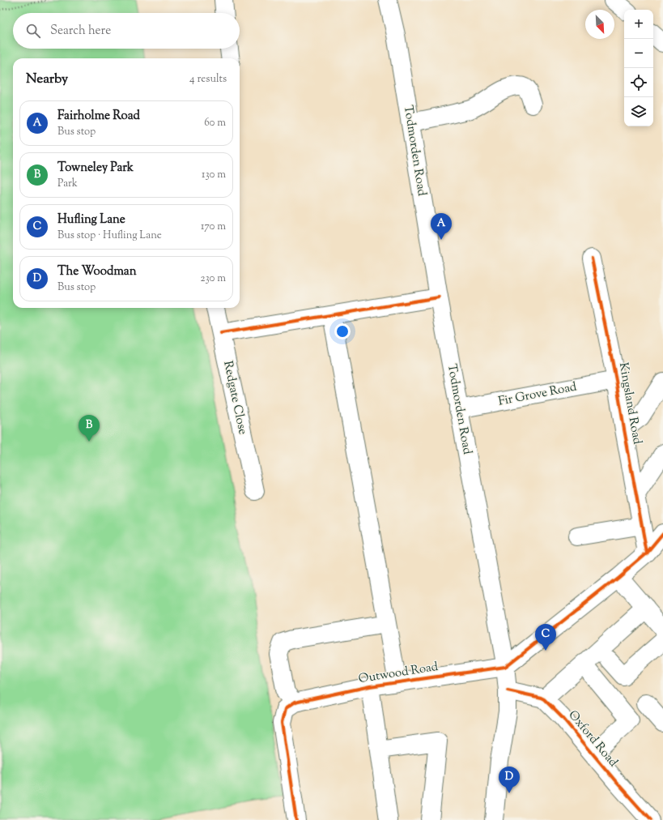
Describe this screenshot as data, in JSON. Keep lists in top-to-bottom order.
{
  "streets": {
    "main road": [
      "Todmorden Road",
      "Fir Grove Road",
      "Redgate Close",
      "Kingsland Road",
      "Outwood Road",
      "Oxford Road"
    ]
  },
  "crossings": [
    ["Todmorden Road", "Fir Grove Road"],
    ["Todmorden Road", "Outwood Road"],
    ["Todmorden Road", "Oxford Road"],
    ["Fir Grove Road", "Kingsland Road"]
  ],
  "north": "bottom right",
  "page": {
    "map_buttons": ["+", "−"],
    "search": "Search here",
    "heading": ["Nearby", "4 results"],
    "list": [
      {
        "mark": "A",
        "name": "Fairholme Road",
        "note": "Bus stop",
        "value": "60 m"
      },
      {
        "mark": "B",
        "name": "Towneley Park",
        "note": "Park",
        "value": "130 m"
      },
      {
        "mark": "C",
        "name": "Hufling Lane",
        "note": "Bus stop · Hufling Lane",
        "value": "170 m"
      },
      {
        "mark": "D",
        "name": "The Woodman",
        "note": "Bus stop",
        "value": "230 m"
      }
    ],
    "pins": [
      "A",
      "B",
      "C",
      "D"
    ]
  }
}
